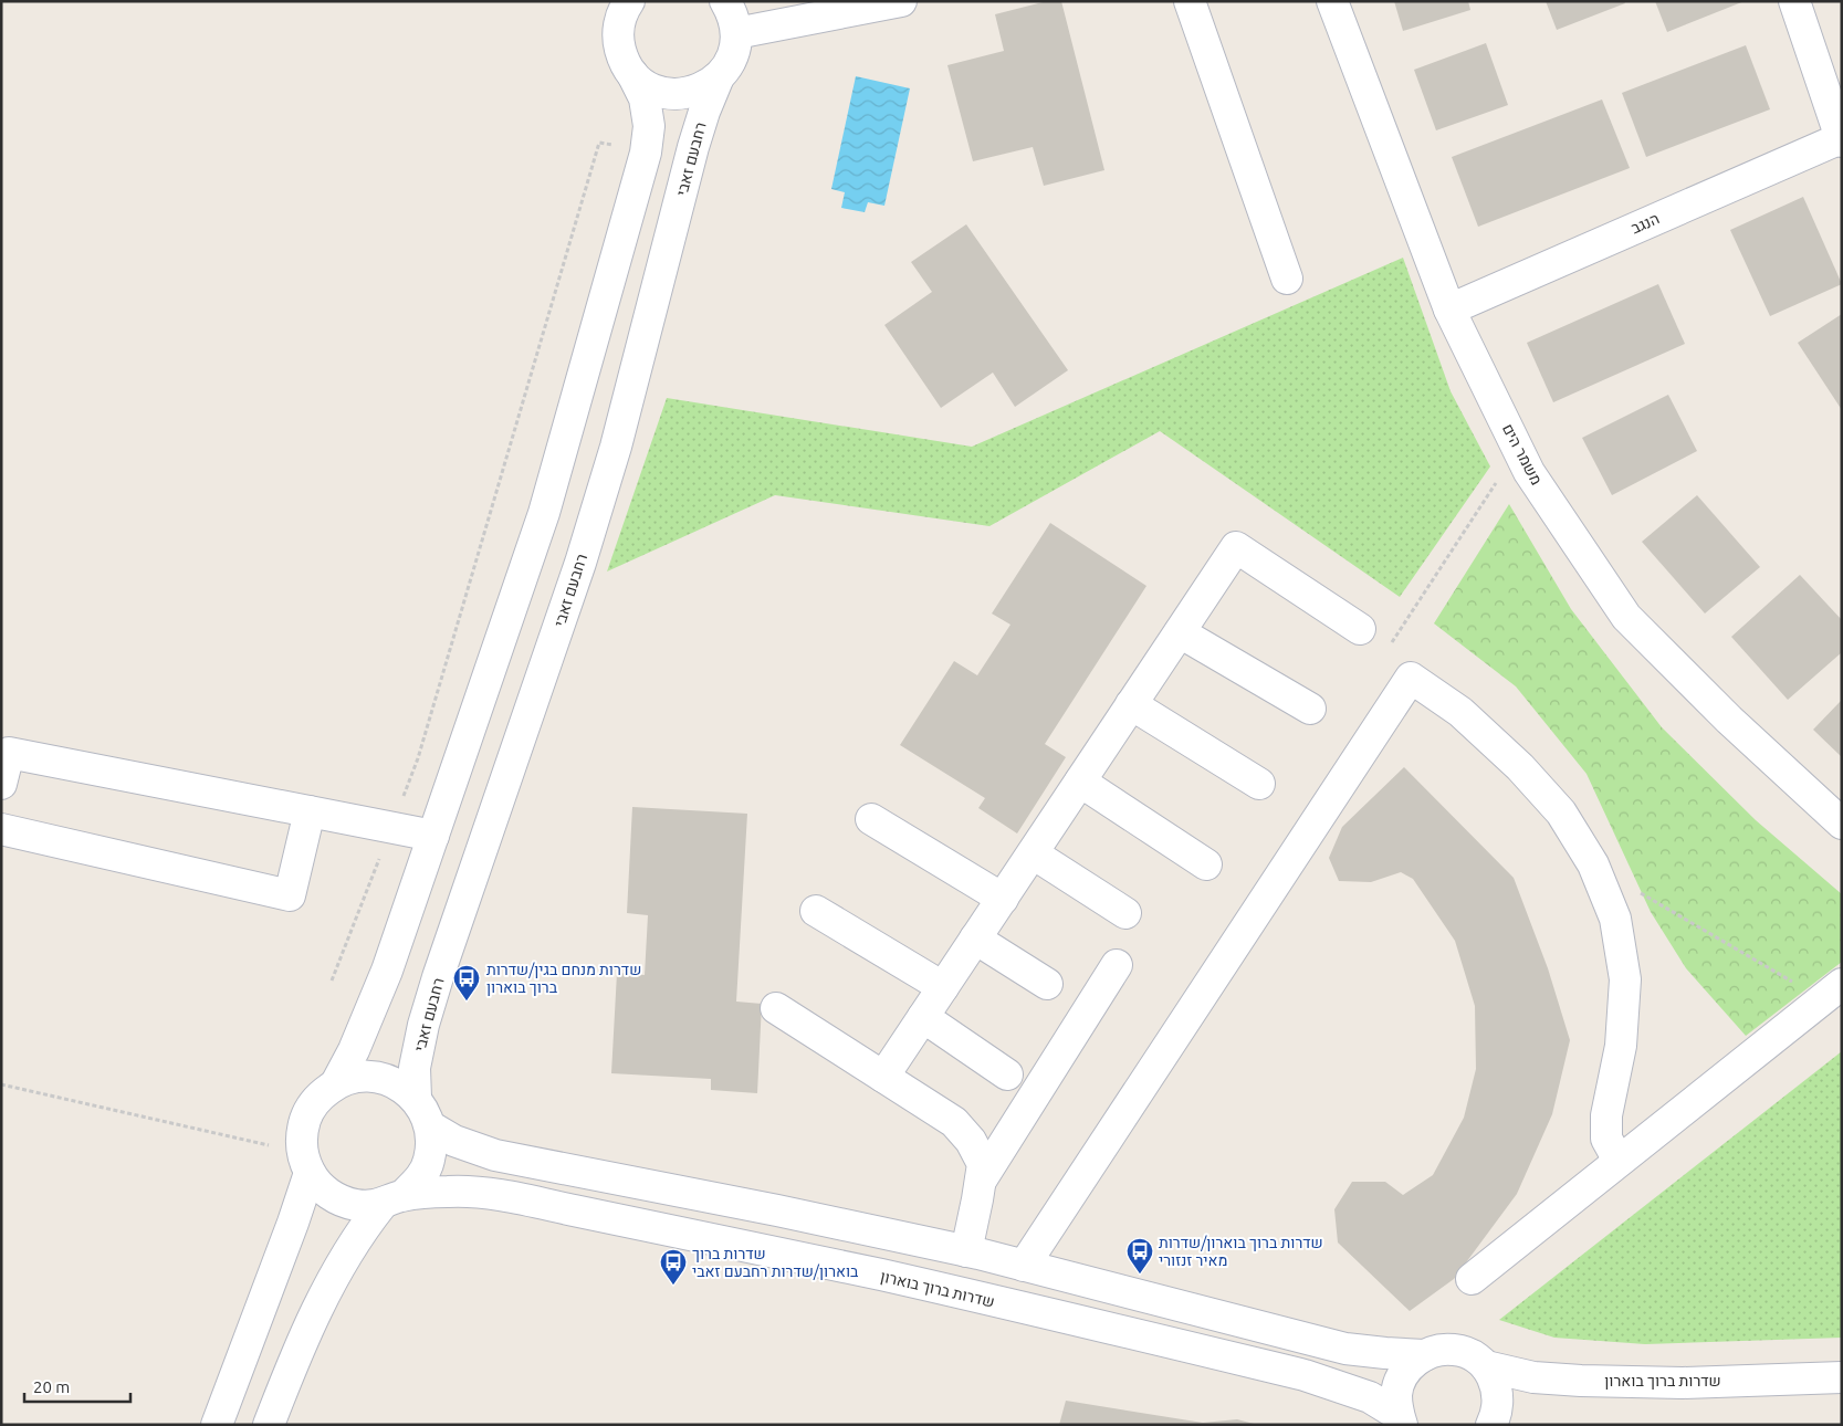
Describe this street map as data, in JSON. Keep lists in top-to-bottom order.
{
  "streets": {
    "street": [
      "רחבעם זאבי",
      "הנגב",
      "משמר הים",
      "שדרות ברוך בוארון"
    ]
  },
  "crossings": [
    ["רחבעם זאבי", "שדרות ברוך בוארון"],
    ["הנגב", "משמר הים"]
  ],
  "places": {
    "bus stop": ["שדרות מנחם בגין/שדרות ברוך בוארון", "שדרות ברוך בוארון/שדרות מאיר זנזורי", "שדרות ברוך בוארון/שדרות רחבעם זאבי"]
  },
  "scale_bar": "20 m"
}
